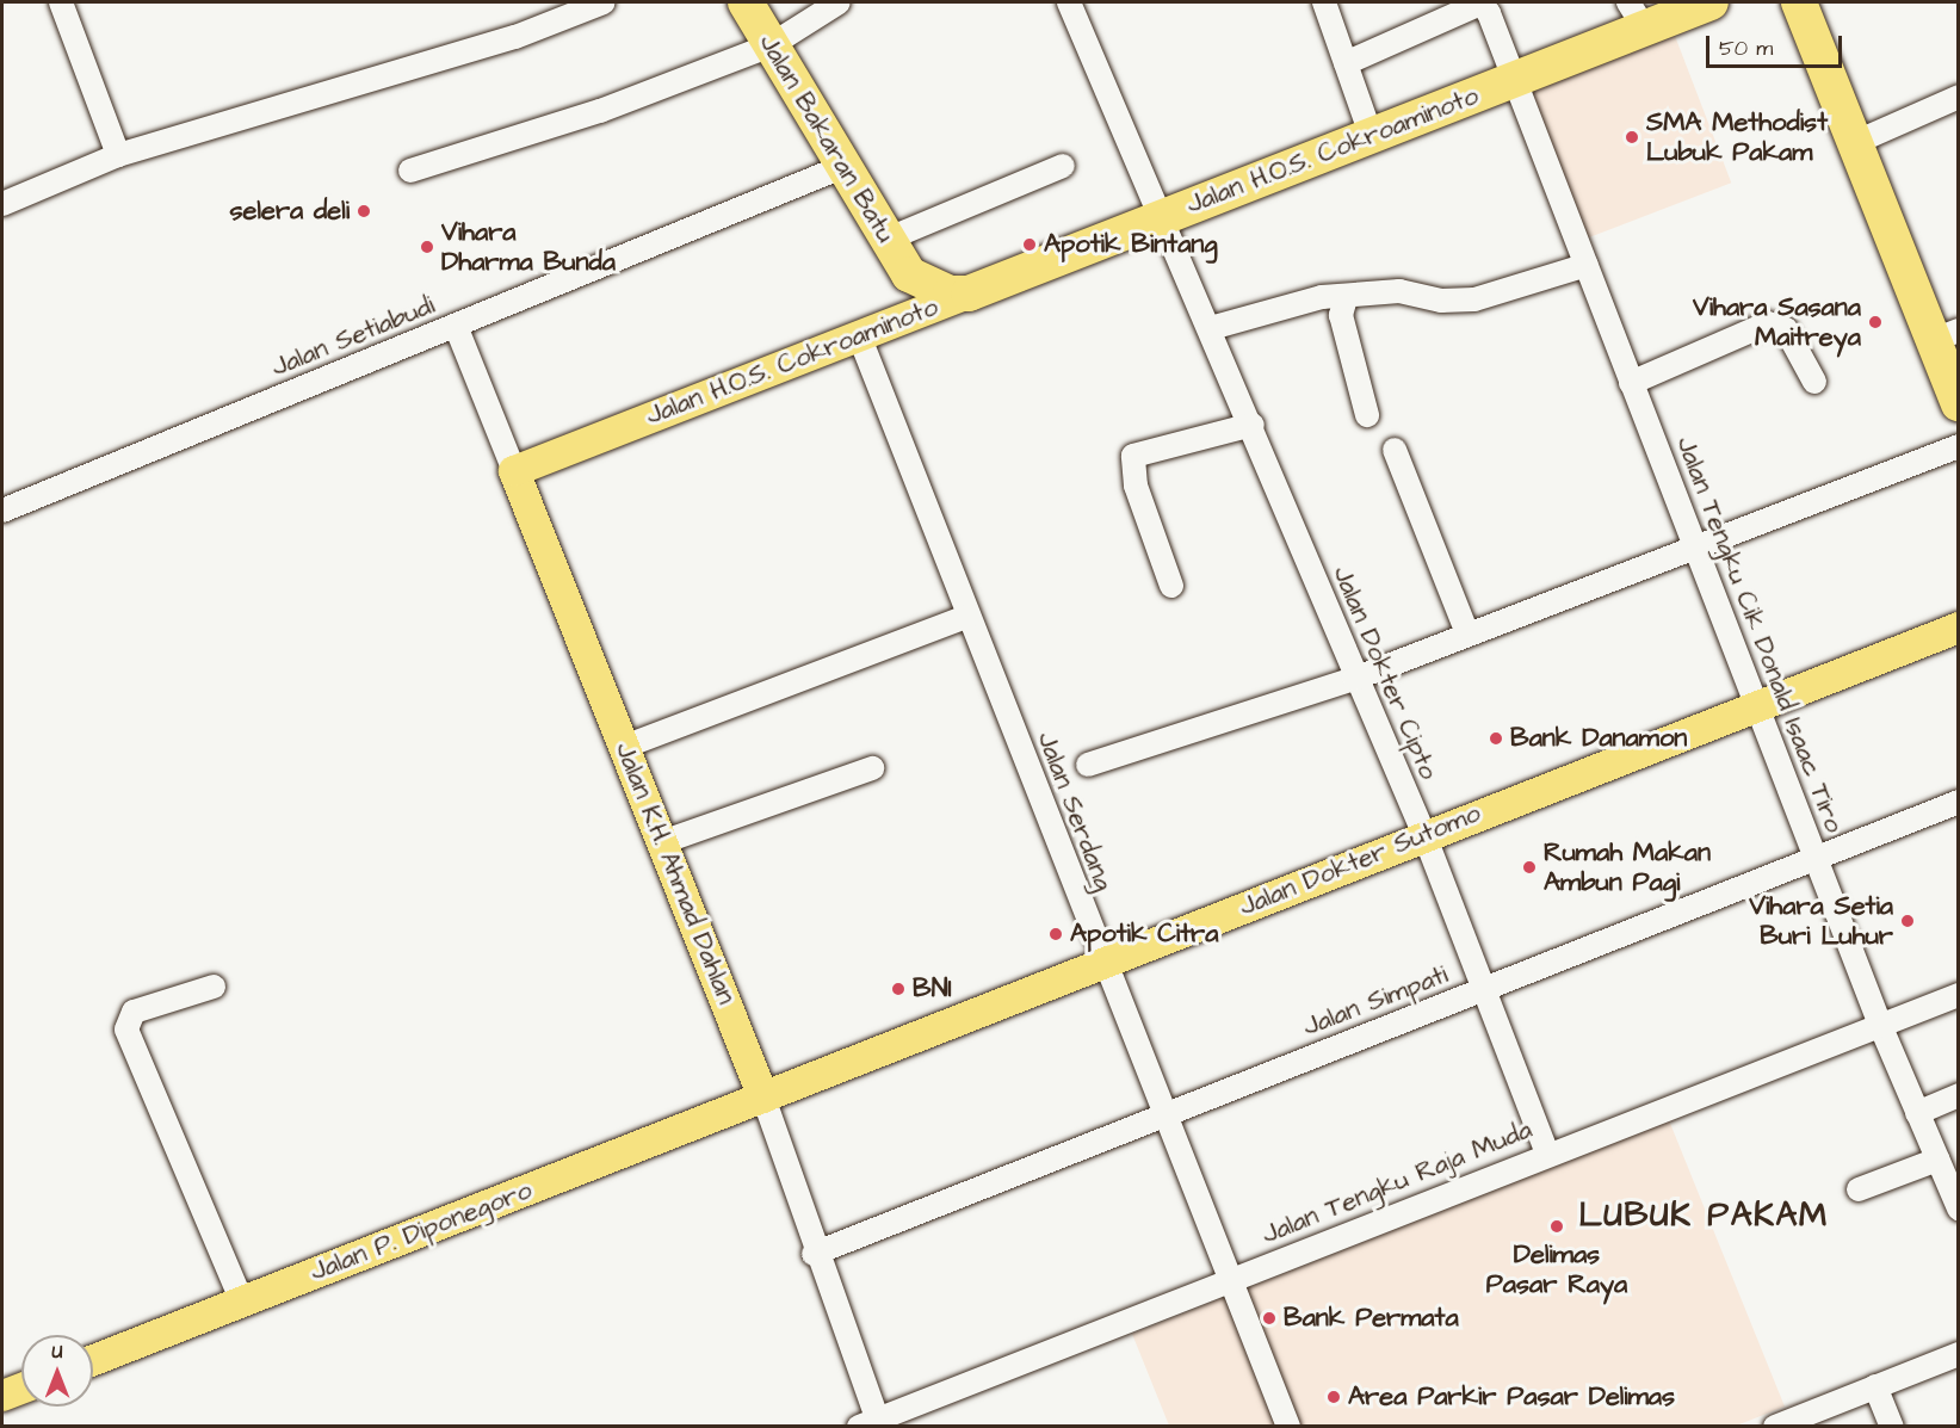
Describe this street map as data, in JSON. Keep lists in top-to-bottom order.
{
  "streets": {
    "highway": ["Jalan Bakaran Batu", "Jalan H.O.S. Cokroaminoto"],
    "main road": ["Jalan Dokter Sutomo", "Jalan K.H. Ahmad Dahlan", "Jalan P. Diponegoro"],
    "street": [
      "Jalan Setiabudi",
      "Jalan Tengku Cik Donald Isaac Tiro",
      "Jalan Dokter Cipto",
      "Jalan Serdang",
      "Jalan Simpati",
      "Jalan Tengku Raja Muda"
    ]
  },
  "crossings": [
    ["Jalan Bakaran Batu", "Jalan H.O.S. Cokroaminoto"],
    ["Jalan Bakaran Batu", "Jalan Setiabudi"],
    ["Jalan Bakaran Batu", "Jalan Serdang"],
    ["Jalan H.O.S. Cokroaminoto", "Jalan Tengku Cik Donald Isaac Tiro"],
    ["Jalan H.O.S. Cokroaminoto", "Jalan Dokter Cipto"],
    ["Jalan H.O.S. Cokroaminoto", "Jalan Serdang"],
    ["Jalan H.O.S. Cokroaminoto", "Jalan K.H. Ahmad Dahlan"],
    ["Jalan Setiabudi", "Jalan K.H. Ahmad Dahlan"],
    ["Jalan Tengku Cik Donald Isaac Tiro", "Jalan Dokter Sutomo"],
    ["Jalan Tengku Cik Donald Isaac Tiro", "Jalan Simpati"],
    ["Jalan Tengku Cik Donald Isaac Tiro", "Jalan Tengku Raja Muda"],
    ["Jalan Dokter Cipto", "Jalan Dokter Sutomo"],
    ["Jalan Dokter Cipto", "Jalan Simpati"],
    ["Jalan Dokter Cipto", "Jalan Tengku Raja Muda"],
    ["Jalan Serdang", "Jalan Dokter Sutomo"],
    ["Jalan Serdang", "Jalan Simpati"],
    ["Jalan Serdang", "Jalan Tengku Raja Muda"],
    ["Jalan Dokter Sutomo", "Jalan K.H. Ahmad Dahlan"],
    ["Jalan Dokter Sutomo", "Jalan P. Diponegoro"],
    ["Jalan K.H. Ahmad Dahlan", "Jalan Simpati"],
    ["Jalan K.H. Ahmad Dahlan", "Jalan Tengku Raja Muda"],
    ["Jalan K.H. Ahmad Dahlan", "Jalan P. Diponegoro"]
  ],
  "districts": ["LUBUK PAKAM"],
  "places": [
    "SMA Methodist Lubuk Pakam",
    "selera deli",
    "Apotik Bintang",
    "Vihara Dharma Bunda",
    "Vihara Sasana Maitreya",
    "Bank Danamon",
    "Rumah Makan Ambun Pagi",
    "Vihara Setia Buri Luhur",
    "Apotik Citra",
    "BNI",
    "Delimas Pasar Raya",
    "Bank Permata",
    "Area Parkir Pasar Delimas"
  ],
  "scale_bar": "50 m",
  "north": "top"
}
